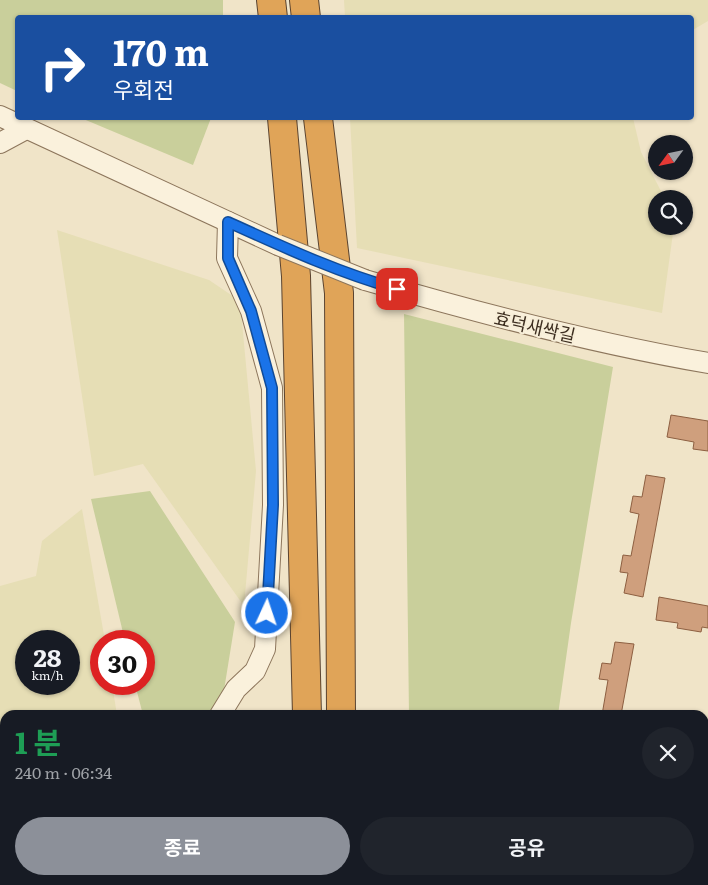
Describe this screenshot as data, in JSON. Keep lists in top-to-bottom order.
{
  "streets": {
    "street": ["효덕새싹길"]
  },
  "north": "bottom left",
  "page": {
    "turn": ["170 m", "우회전"],
    "speed": "28 km/h",
    "limit": "30",
    "heading": ["1 분", "240 m · 06:34"],
    "buttons": ["종료", "공유"]
  }
}
